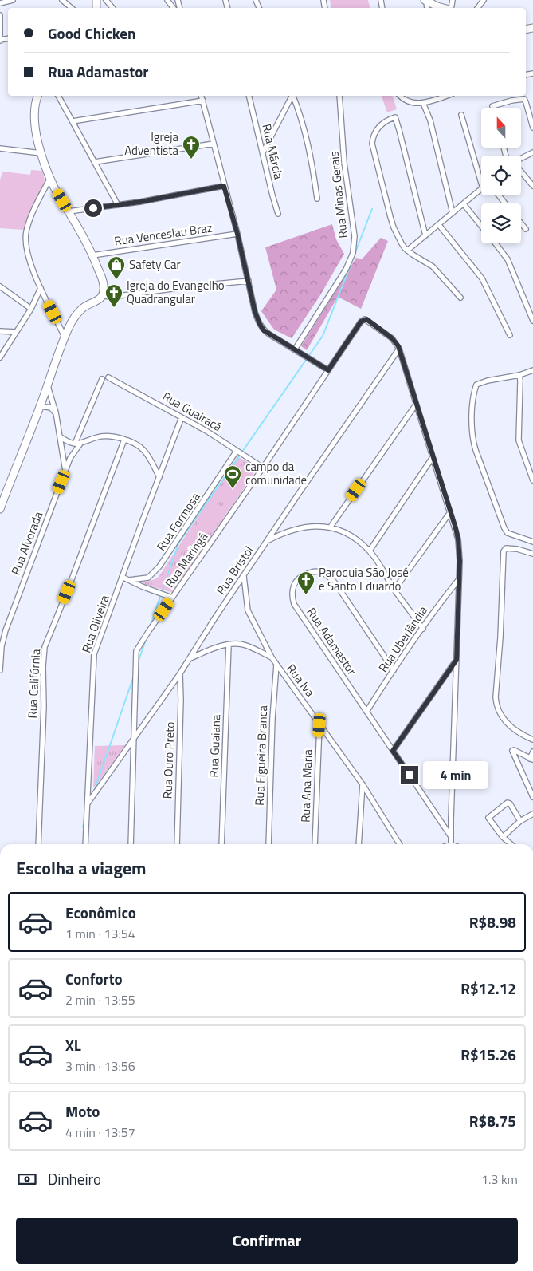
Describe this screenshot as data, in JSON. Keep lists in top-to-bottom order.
{
  "streets": {
    "street": [
      "Rua Márcia",
      "Rua Minas Gerais",
      "Rua Venceslau Braz",
      "Rua Guairacá",
      "Rua Formosa",
      "Rua Alvorada",
      "Rua Maringá",
      "Rua Bristol",
      "Rua Oliveira",
      "Rua Uberlândia",
      "Rua Adamastor",
      "Rua Iva",
      "Rua Califórnia",
      "Rua Guaiana",
      "Rua Figueira Branca",
      "Rua Ouro Preto",
      "Rua Ana Maria"
    ]
  },
  "crossings": [
    ["Rua Guairacá", "Rua Formosa"],
    ["Rua Guairacá", "Rua Maringá"],
    ["Rua Guairacá", "Rua Oliveira"],
    ["Rua Maringá", "Rua Bristol"],
    ["Rua Bristol", "Rua Oliveira"],
    ["Rua Bristol", "Rua Iva"],
    ["Rua Bristol", "Rua Ouro Preto"],
    ["Rua Uberlândia", "Rua Adamastor"],
    ["Rua Iva", "Rua Figueira Branca"],
    ["Rua Iva", "Rua Ana Maria"]
  ],
  "places": {
    "church": ["Igreja Adventista", "Igreja do Evangelho Quadrangular", "Paroquia São José e Santo Eduardo"],
    "shop": ["Safety Car"],
    "sports": ["campo da comunidade"]
  },
  "north": "top",
  "page": {
    "banner": ["Good Chicken", "Rua Adamastor"],
    "bubble": "4 min",
    "heading": "Escolha a viagem",
    "list": [
      {
        "name": "Econômico",
        "note": "1 min · 13:54",
        "value": "R$8.98"
      },
      {
        "name": "Conforto",
        "note": "2 min · 13:55",
        "value": "R$12.12"
      },
      {
        "name": "XL",
        "note": "3 min · 13:56",
        "value": "R$15.26"
      },
      {
        "name": "Moto",
        "note": "4 min · 13:57",
        "value": "R$8.75"
      }
    ],
    "pay": ["Dinheiro", "1.3 km"],
    "buttons": "Confirmar"
  }
}
